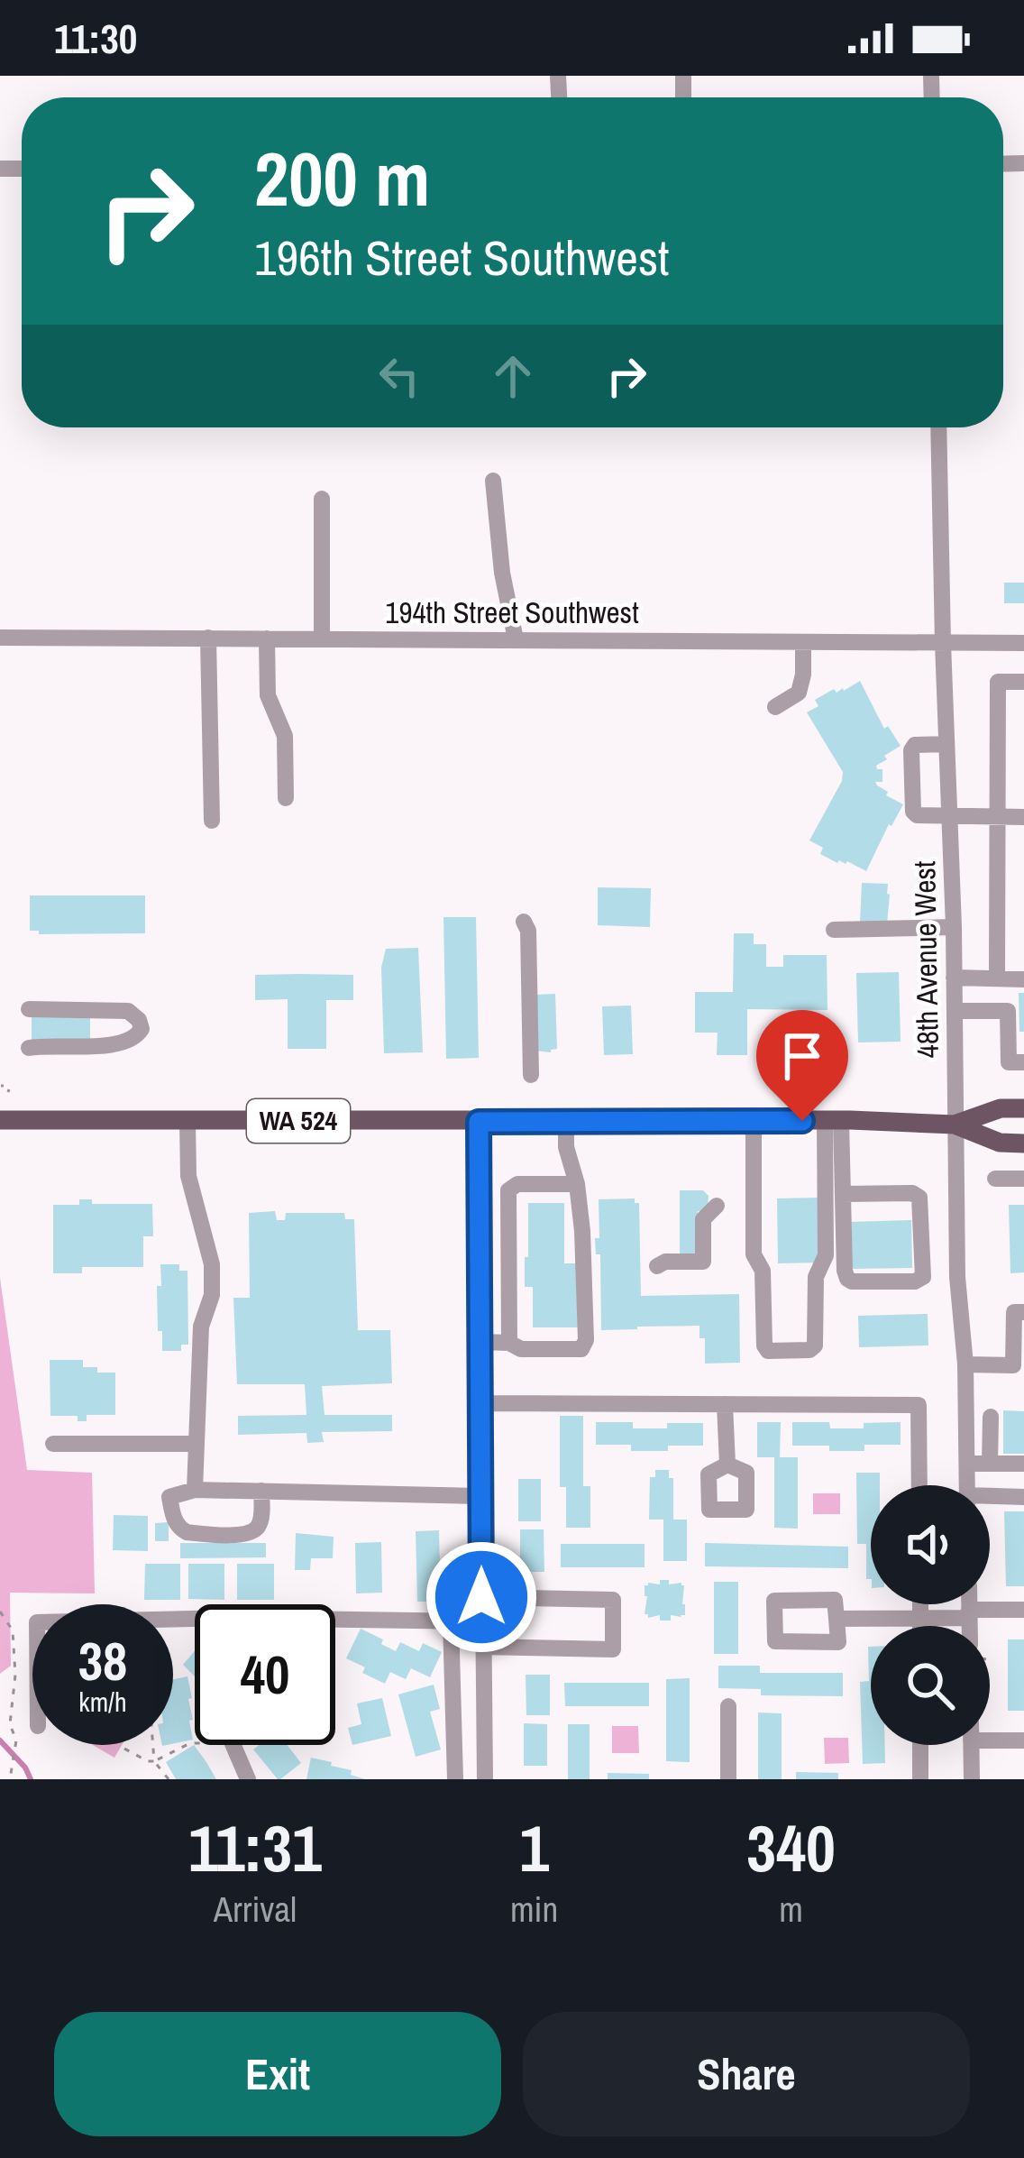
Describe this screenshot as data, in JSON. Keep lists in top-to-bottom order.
{
  "streets": {
    "main road": ["WA 524"],
    "street": ["194th Street Southwest", "48th Avenue West"]
  },
  "crossings": [
    ["194th Street Southwest", "48th Avenue West"],
    ["48th Avenue West", "WA 524"]
  ],
  "page": {
    "status": "11:30",
    "turn": ["200 m", "196th Street Southwest"],
    "speed": "38 km/h",
    "limit": "40",
    "eta": [
      "11:31",
      "Arrival",
      "1",
      "min",
      "340",
      "m"
    ],
    "buttons": ["Exit", "Share"]
  }
}
